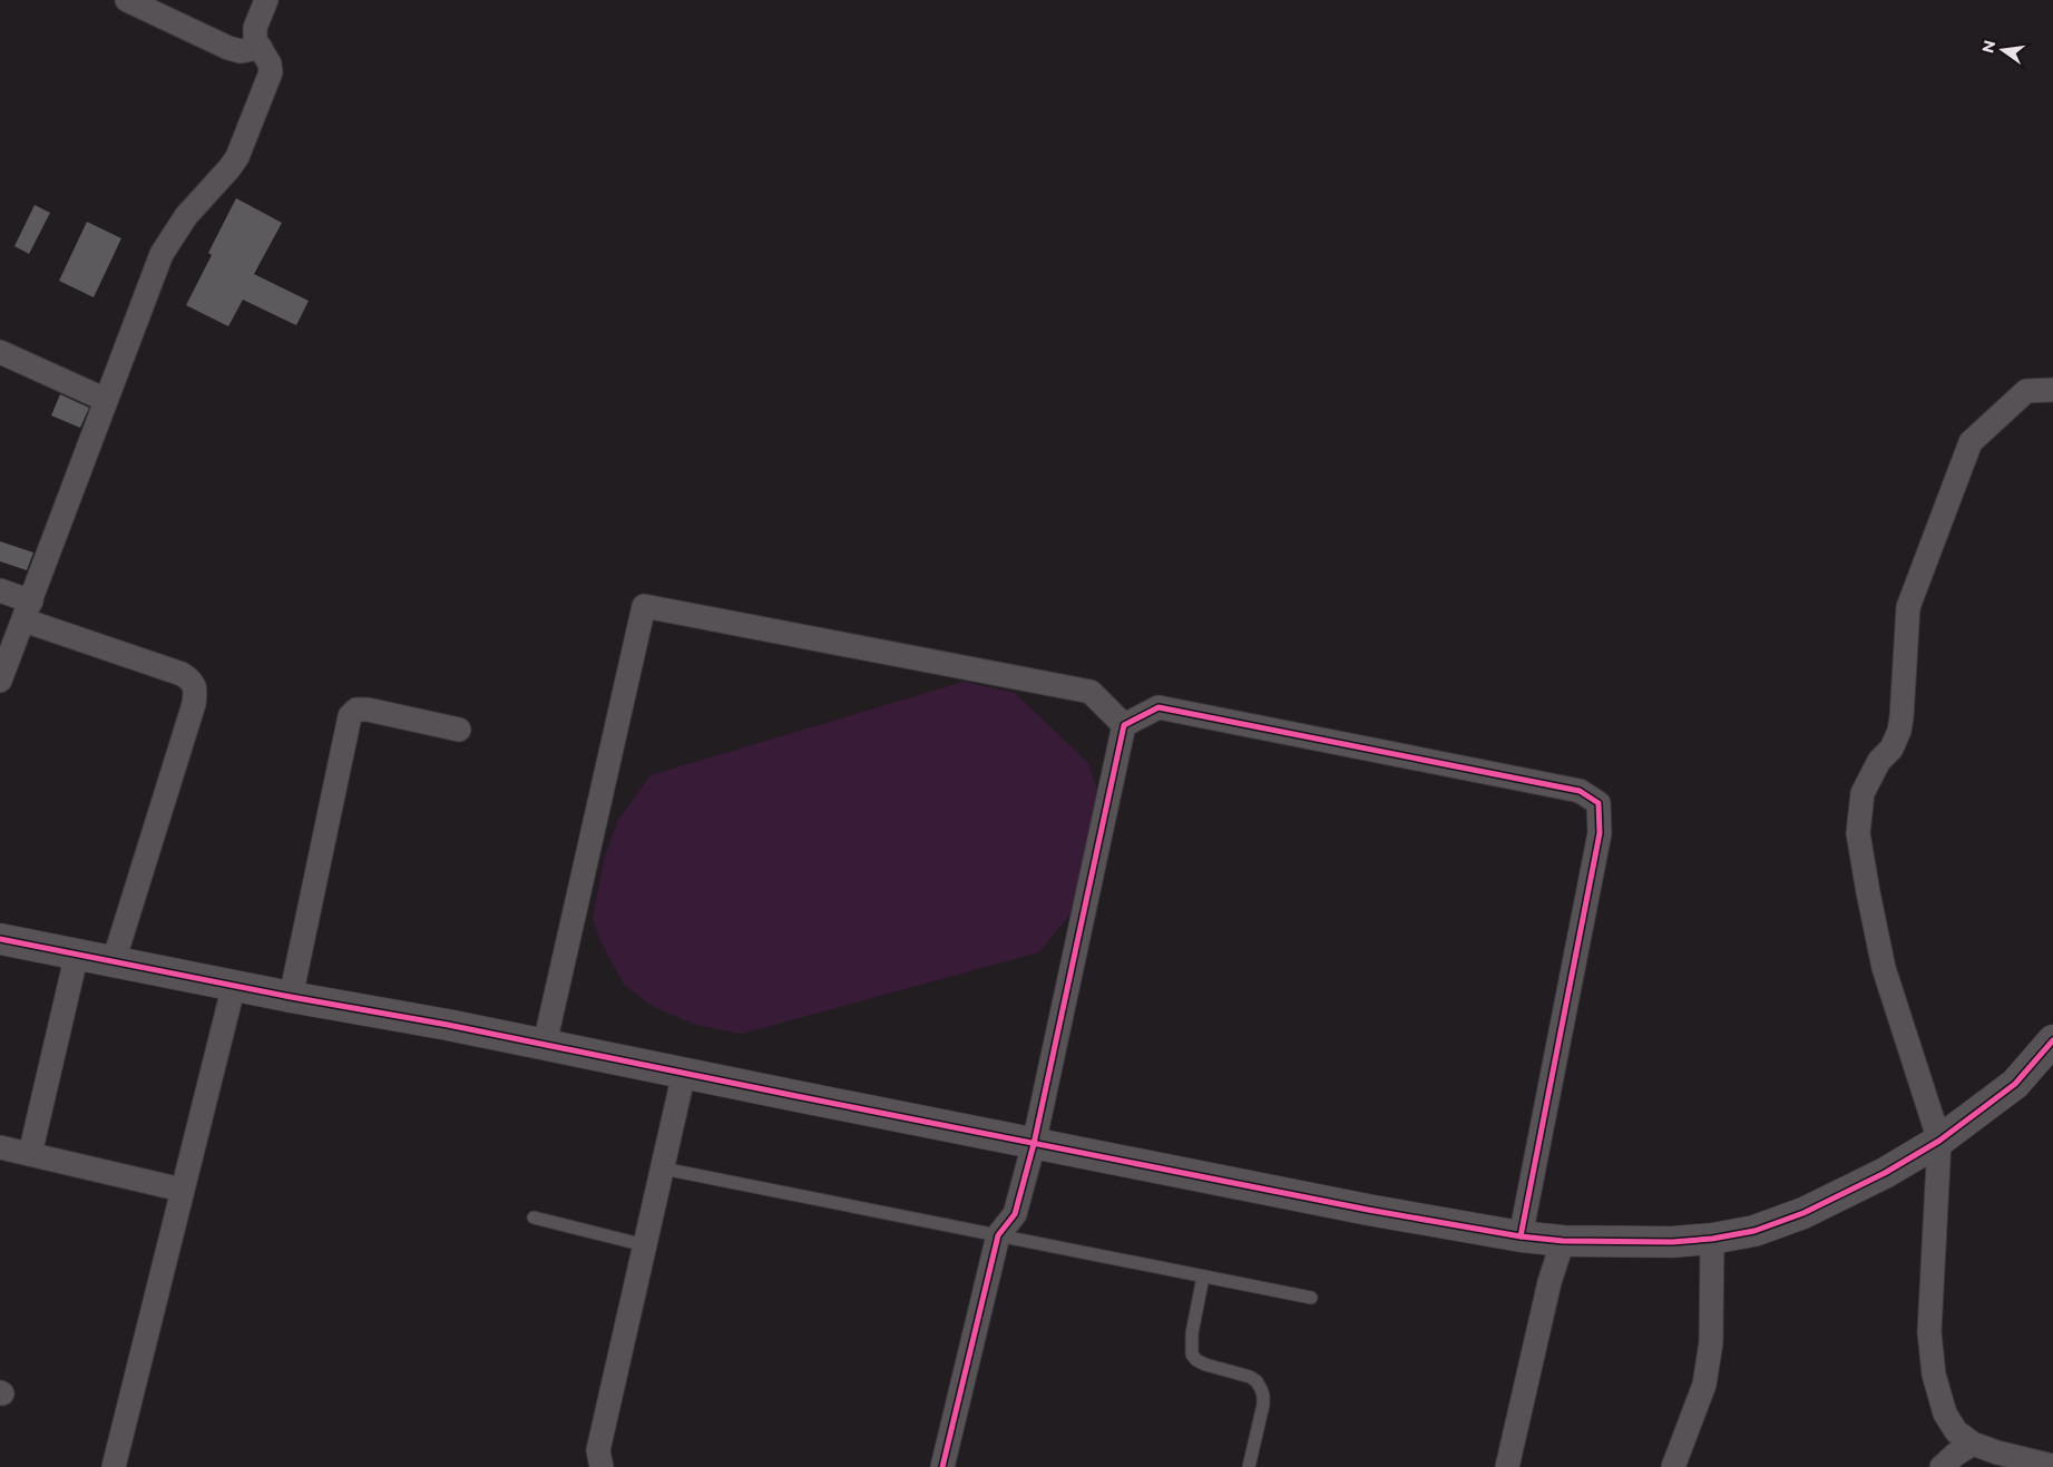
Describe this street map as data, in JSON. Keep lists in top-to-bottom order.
{
  "north": "left"
}
